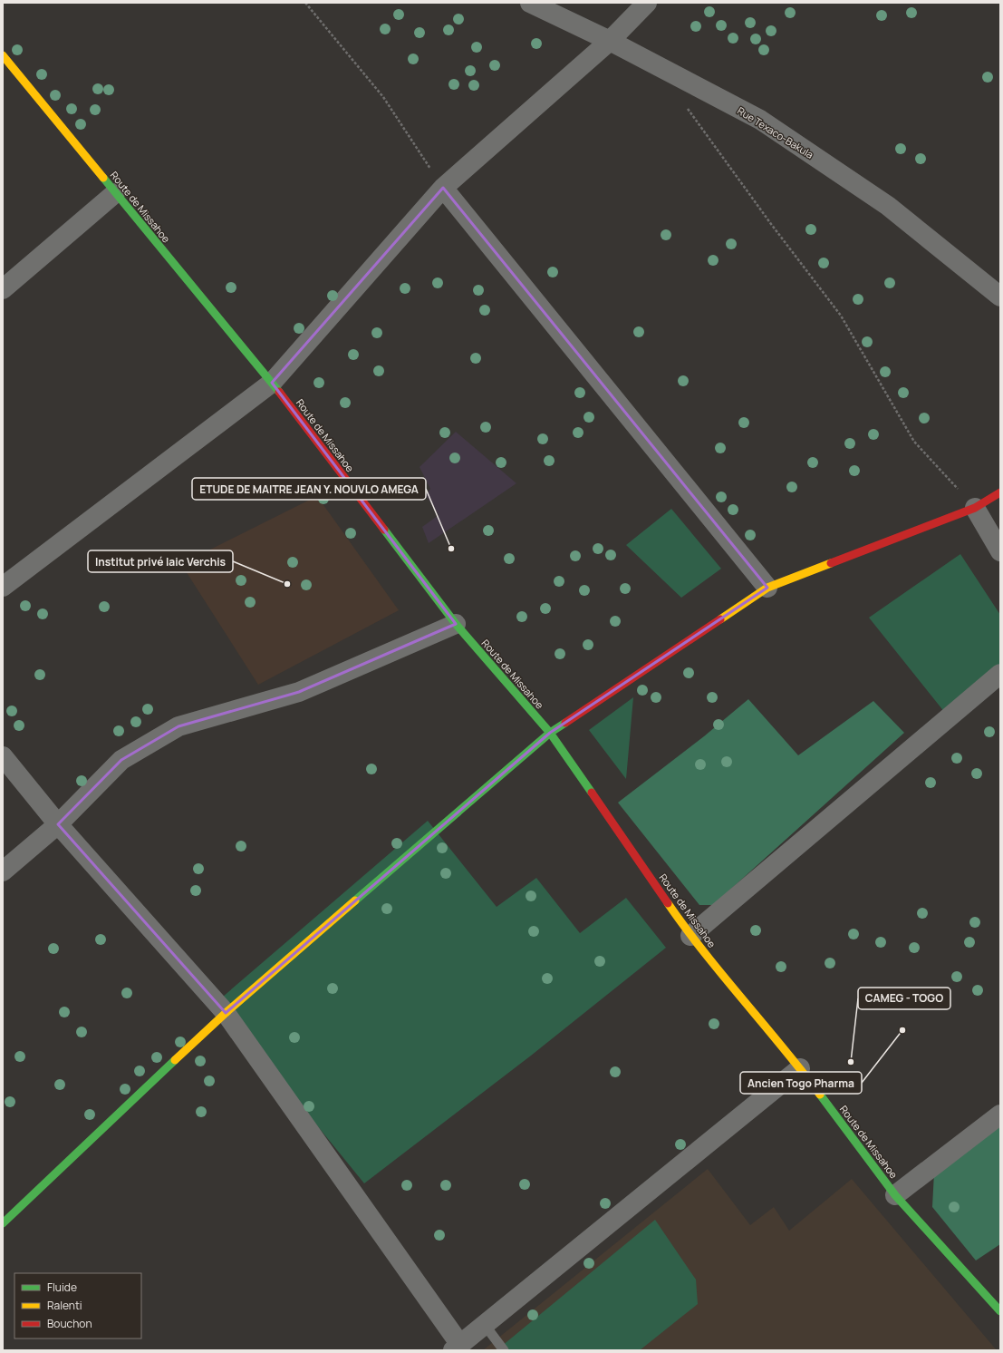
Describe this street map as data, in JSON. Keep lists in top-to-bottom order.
{
  "streets": {
    "main road": ["Route de Missahoe"],
    "street": ["Rue Texaco-Bakula"]
  },
  "places": [
    "ETUDE DE MAITRE JEAN Y. NOUVLO AMEGA",
    "Institut privé laic Verchis",
    "Ancien Togo Pharma",
    "CAMEG - TOGO"
  ],
  "legend": ["Fluide", "Ralenti", "Bouchon"]
}
